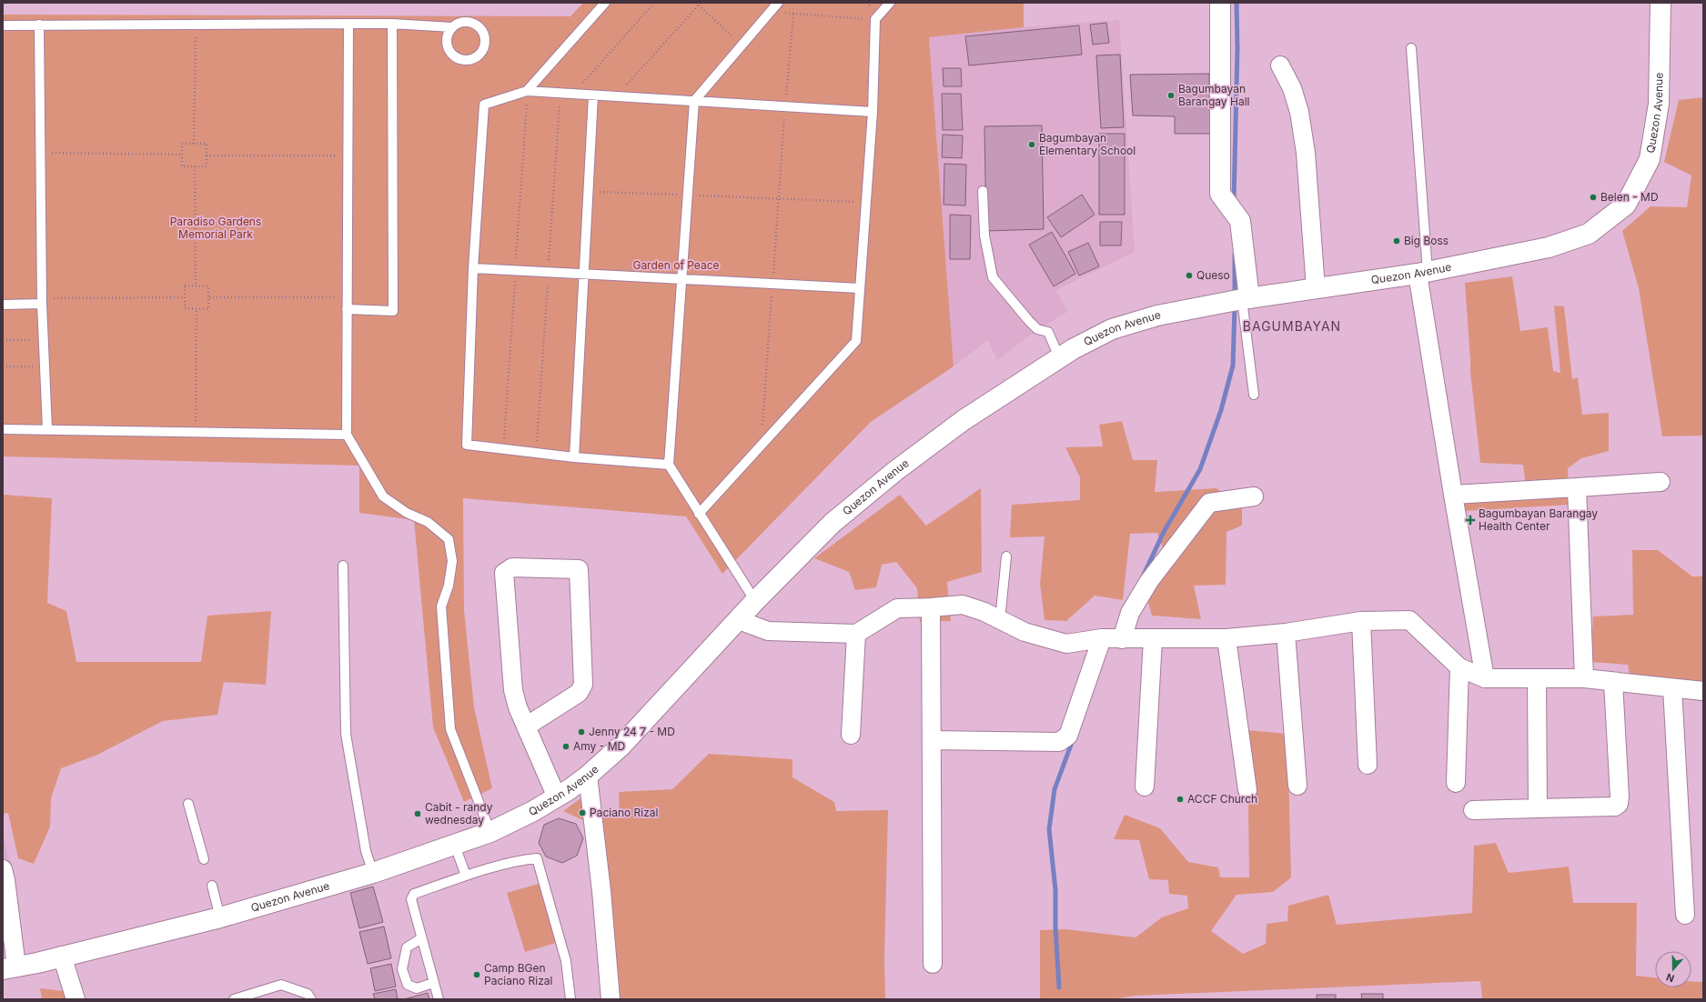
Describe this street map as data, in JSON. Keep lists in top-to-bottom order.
{
  "streets": {
    "main road": ["Quezon Avenue"]
  },
  "districts": ["BAGUMBAYAN"],
  "parks": ["Paradiso Gardens Memorial Park", "Garden of Peace"],
  "places": {
    "other": [
      "Bagumbayan Barangay Hall",
      "Bagumbayan Elementary School",
      "Belen - MD",
      "Big Boss",
      "Queso",
      "Jenny 24 7 - MD",
      "Amy - MD",
      "ACCF Church",
      "Paciano Rizal",
      "Cabit - randy wednesday",
      "Camp BGen Paciano Rizal"
    ],
    "health": ["Bagumbayan Barangay Health Center"]
  },
  "north": "bottom"
}
